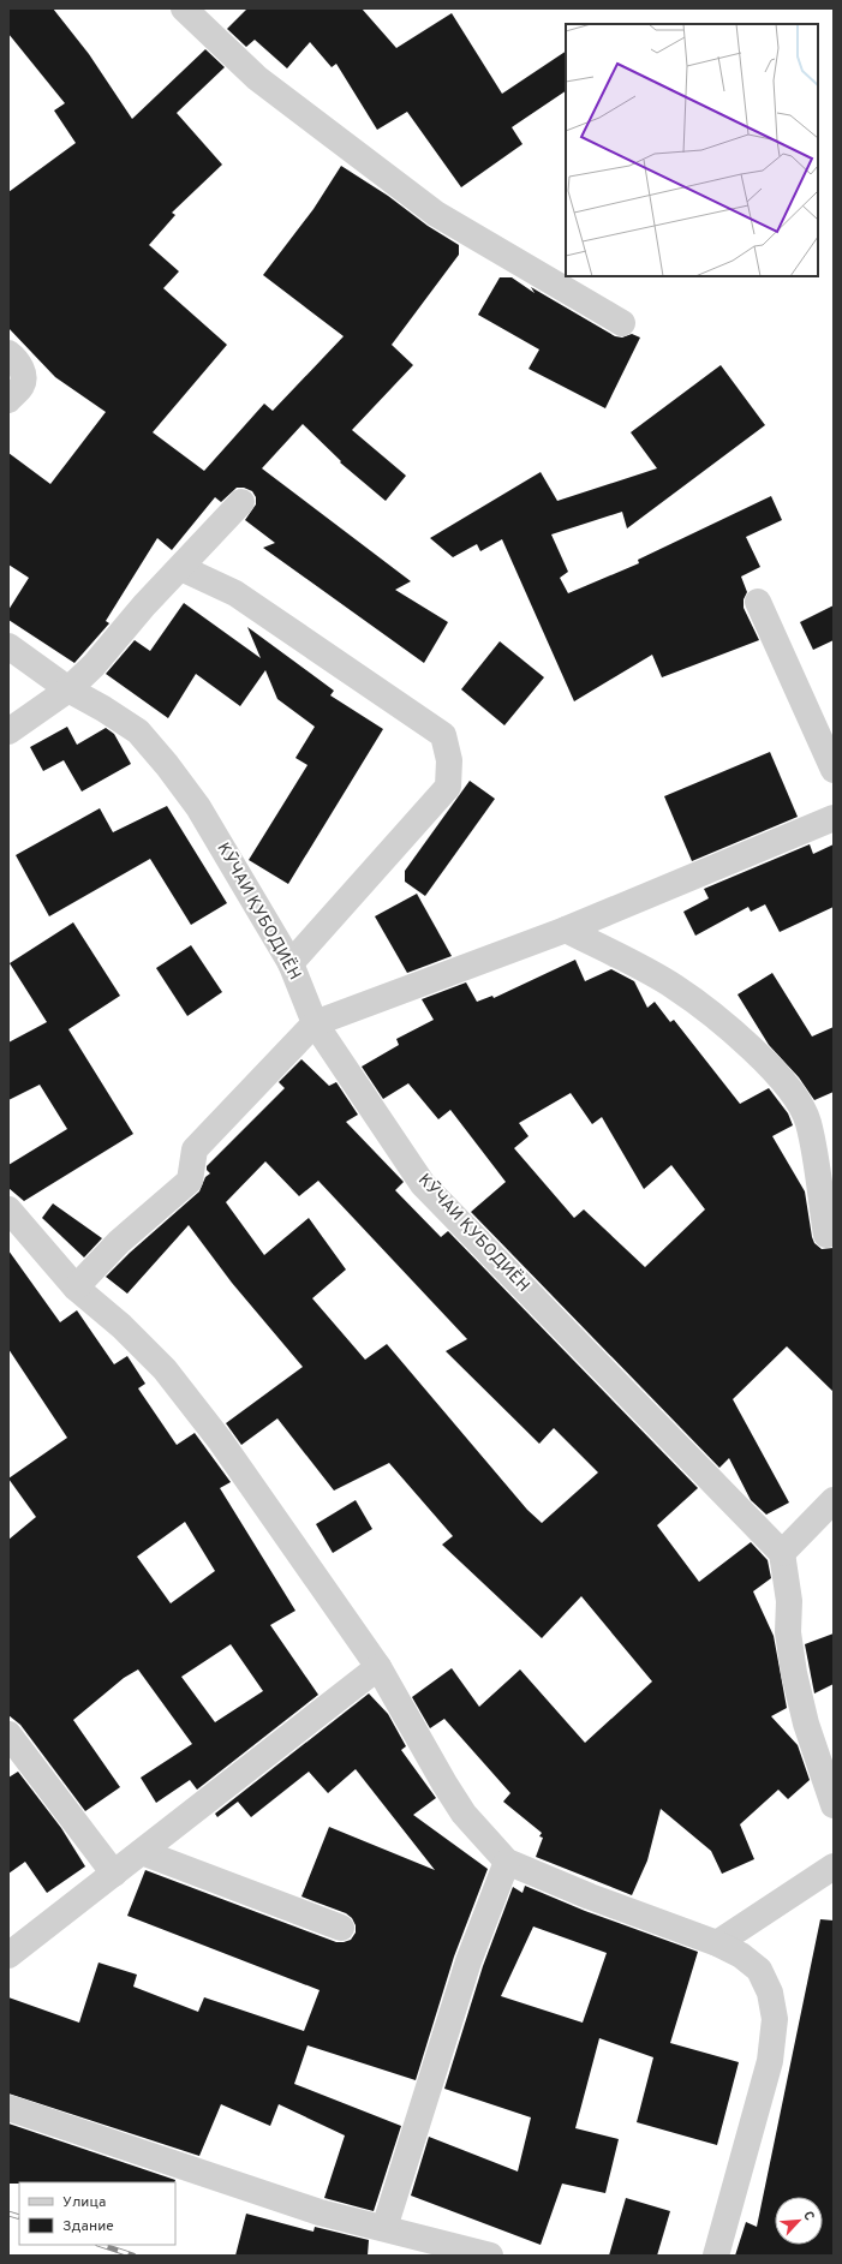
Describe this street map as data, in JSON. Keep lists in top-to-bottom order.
{
  "streets": {
    "street": ["КӮЧАИ ҚУБОДИЁН"]
  },
  "legend": ["Улица", "Здание"],
  "north": "top right"
}
